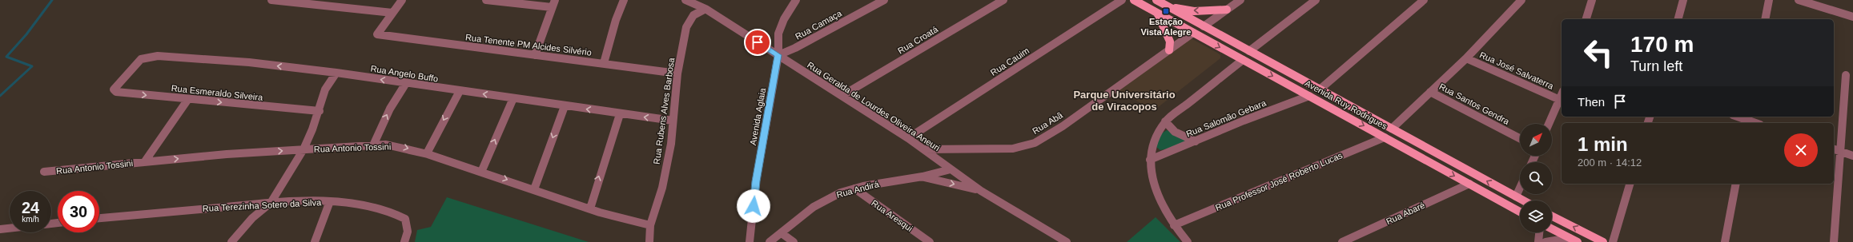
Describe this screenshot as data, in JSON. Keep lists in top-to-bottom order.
{
  "streets": {
    "main road": ["Avenida Ruy Rodrigues"],
    "street": [
      "Rua Camaça",
      "Rua Croatá",
      "Rua Tenente PM Alcides Silvério",
      "Rua Cauim",
      "Rua José Salvaterra",
      "Rua Angelo Buffo",
      "Rua Esmeraldo Silveira",
      "Rua Santos Gendra",
      "Rua Geralda de Lourdes Oliveira Aneuri",
      "Rua Rubens Alves Barbosa",
      "Avenida Aglaia",
      "Rua Salomão Gebara",
      "Rua Abã",
      "Rua Antonio Tossini",
      "Rua Professor José Roberto Lucas",
      "Rua Andirá",
      "Rua Terezinha Sotero da Silva",
      "Rua Abaré",
      "Rua Aresqui"
    ]
  },
  "crossings": [
    ["Rua Camaça", "Rua Geralda de Lourdes Oliveira Aneuri"],
    ["Rua Camaça", "Avenida Aglaia"],
    ["Rua Croatá", "Rua Geralda de Lourdes Oliveira Aneuri"],
    ["Rua Tenente PM Alcides Silvério", "Rua Rubens Alves Barbosa"],
    ["Rua Cauim", "Rua Geralda de Lourdes Oliveira Aneuri"],
    ["Rua Angelo Buffo", "Rua Esmeraldo Silveira"],
    ["Rua Angelo Buffo", "Rua Rubens Alves Barbosa"],
    ["Avenida Ruy Rodrigues", "Rua Salomão Gebara"],
    ["Avenida Ruy Rodrigues", "Rua Abã"],
    ["Avenida Ruy Rodrigues", "Rua Professor José Roberto Lucas"],
    ["Avenida Ruy Rodrigues", "Rua Abaré"],
    ["Rua Geralda de Lourdes Oliveira Aneuri", "Rua Rubens Alves Barbosa"],
    ["Rua Geralda de Lourdes Oliveira Aneuri", "Avenida Aglaia"],
    ["Rua Geralda de Lourdes Oliveira Aneuri", "Rua Abã"],
    ["Rua Geralda de Lourdes Oliveira Aneuri", "Rua Andirá"],
    ["Rua Rubens Alves Barbosa", "Rua Antonio Tossini"],
    ["Rua Andirá", "Rua Aresqui"]
  ],
  "one_way": ["Rua Angelo Buffo", "Rua Esmeraldo Silveira", "Rua Antonio Tossini"],
  "districts": ["Parque Universitário de Viracopos"],
  "places": {
    "transit": ["Estação Vista Alegre"]
  },
  "north": "top right",
  "page": {
    "turn": ["170 m", "Turn left"],
    "then": "Then",
    "heading": ["1 min", "200 m · 14:12"],
    "speed": "24 km/h",
    "limit": "30"
  }
}
